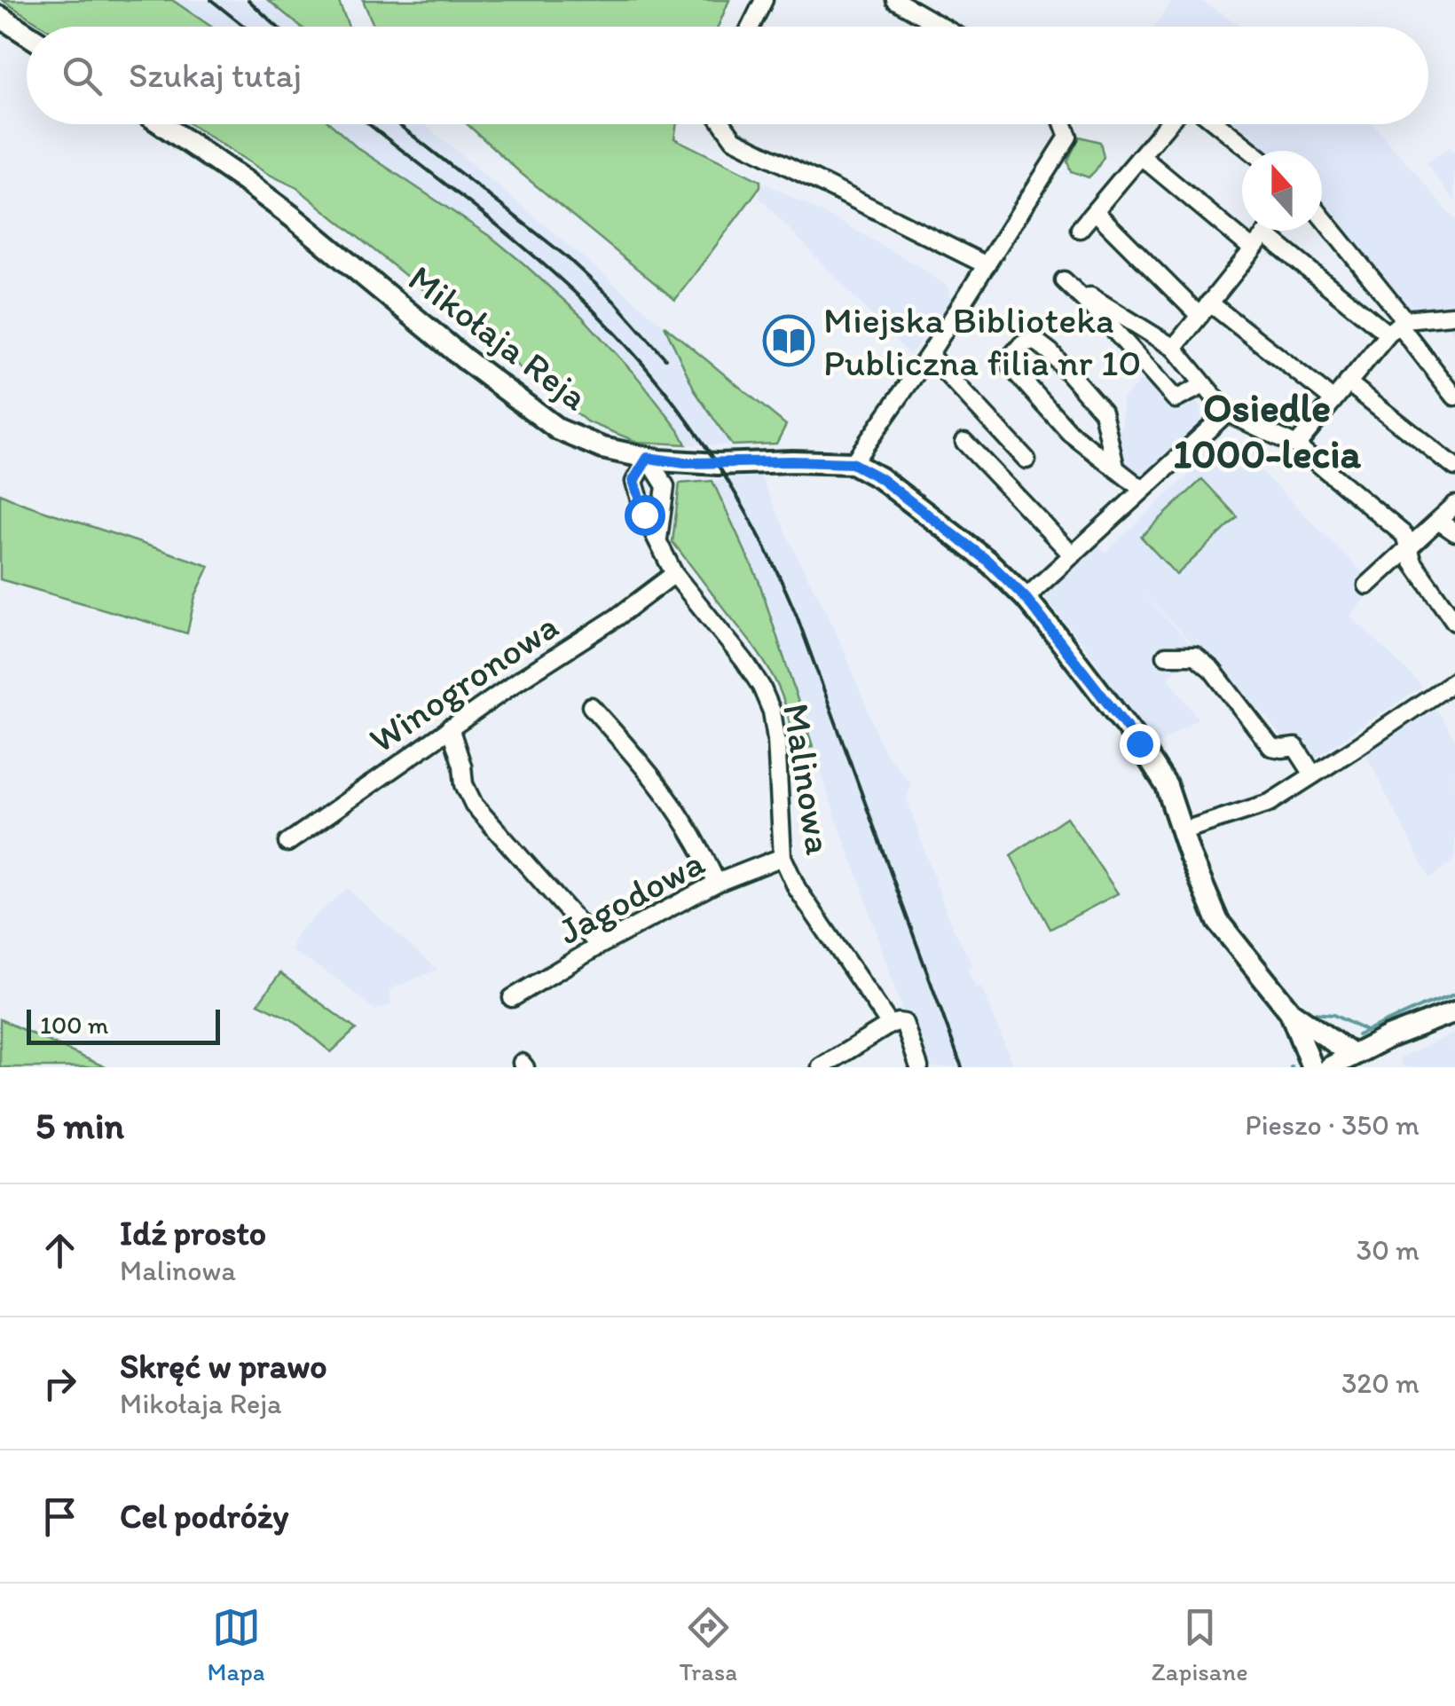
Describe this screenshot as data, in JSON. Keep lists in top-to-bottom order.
{
  "streets": {
    "street": [
      "Mikołaja Reja",
      "Winogronowa",
      "Malinowa",
      "Jagodowa"
    ]
  },
  "crossings": [
    ["Winogronowa", "Malinowa"],
    ["Malinowa", "Jagodowa"]
  ],
  "districts": ["Osiedle 1000-lecia"],
  "places": {
    "library": ["Miejska Biblioteka Publiczna filia nr 10"]
  },
  "scale_bar": "100 m",
  "north": "top",
  "page": {
    "search": "Szukaj tutaj",
    "scale": "100 m",
    "heading": ["5 min", "Pieszo · 350 m"],
    "list": [
      ["Idź prosto", "Malinowa", "30 m"],
      ["Skręć w prawo", "Mikołaja Reja", "320 m"],
      "Cel podróży"
    ],
    "nav": ["Mapa", "Trasa", "Zapisane"]
  }
}
